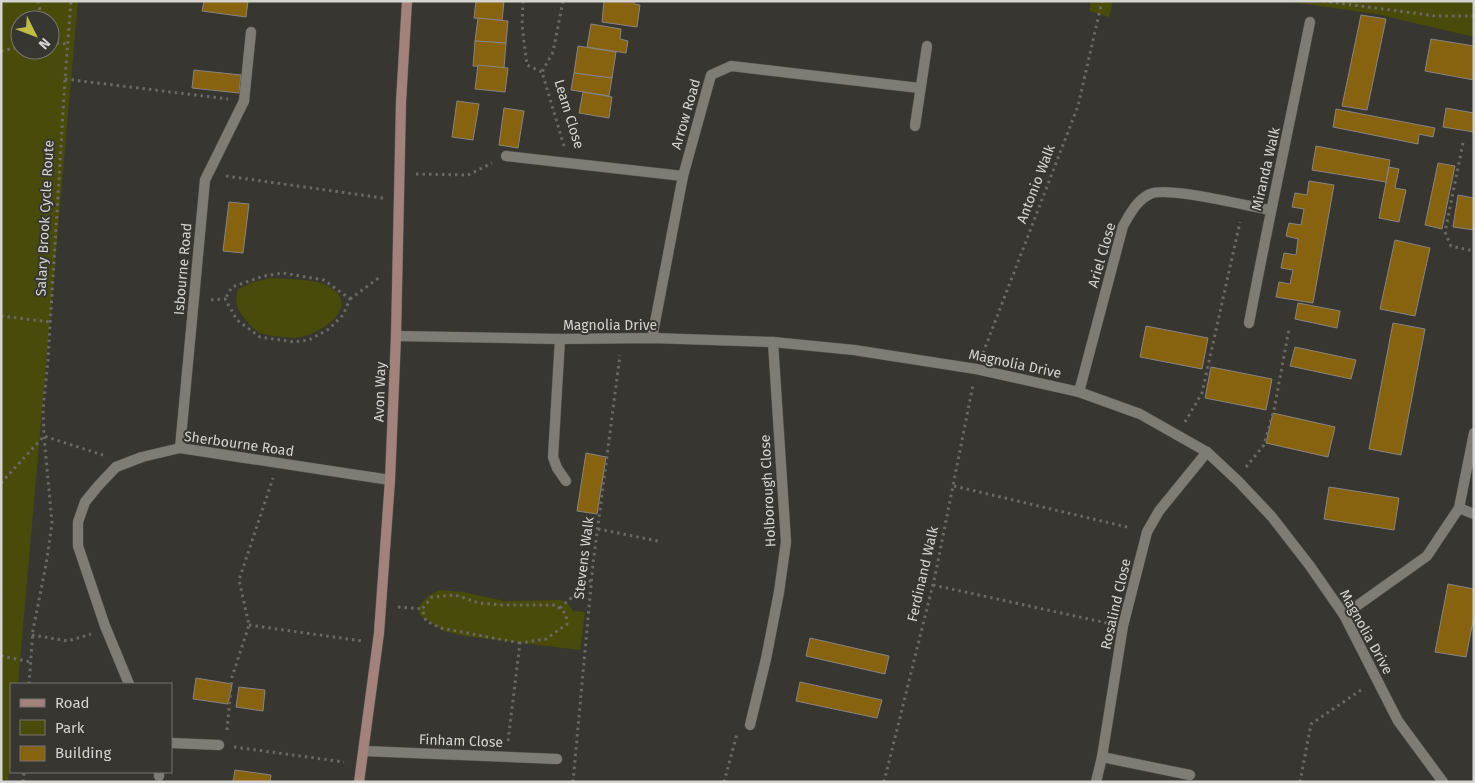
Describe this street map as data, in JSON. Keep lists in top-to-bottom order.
{
  "streets": {
    "street": [
      "Leam Close",
      "Arrow Road",
      "Miranda Walk",
      "Ariel Close",
      "Isbourne Road",
      "Magnolia Drive",
      "Avon Way",
      "Sherbourne Road",
      "Holborough Close",
      "Rosalind Close",
      "Finham Close"
    ],
    "path": [
      "Antonio Walk",
      "Salary Brook Cycle Route",
      "Stevens Walk",
      "Ferdinand Walk"
    ]
  },
  "crossings": [
    ["Leam Close", "Arrow Road"],
    ["Arrow Road", "Magnolia Drive"],
    ["Miranda Walk", "Ariel Close"],
    ["Antonio Walk", "Magnolia Drive"],
    ["Antonio Walk", "Ferdinand Walk"],
    ["Ariel Close", "Magnolia Drive"],
    ["Isbourne Road", "Sherbourne Road"],
    ["Magnolia Drive", "Avon Way"],
    ["Magnolia Drive", "Holborough Close"],
    ["Magnolia Drive", "Stevens Walk"],
    ["Magnolia Drive", "Ferdinand Walk"],
    ["Magnolia Drive", "Rosalind Close"],
    ["Avon Way", "Sherbourne Road"],
    ["Avon Way", "Finham Close"]
  ],
  "legend": ["Road", "Park", "Building"],
  "north": "bottom right"
}
